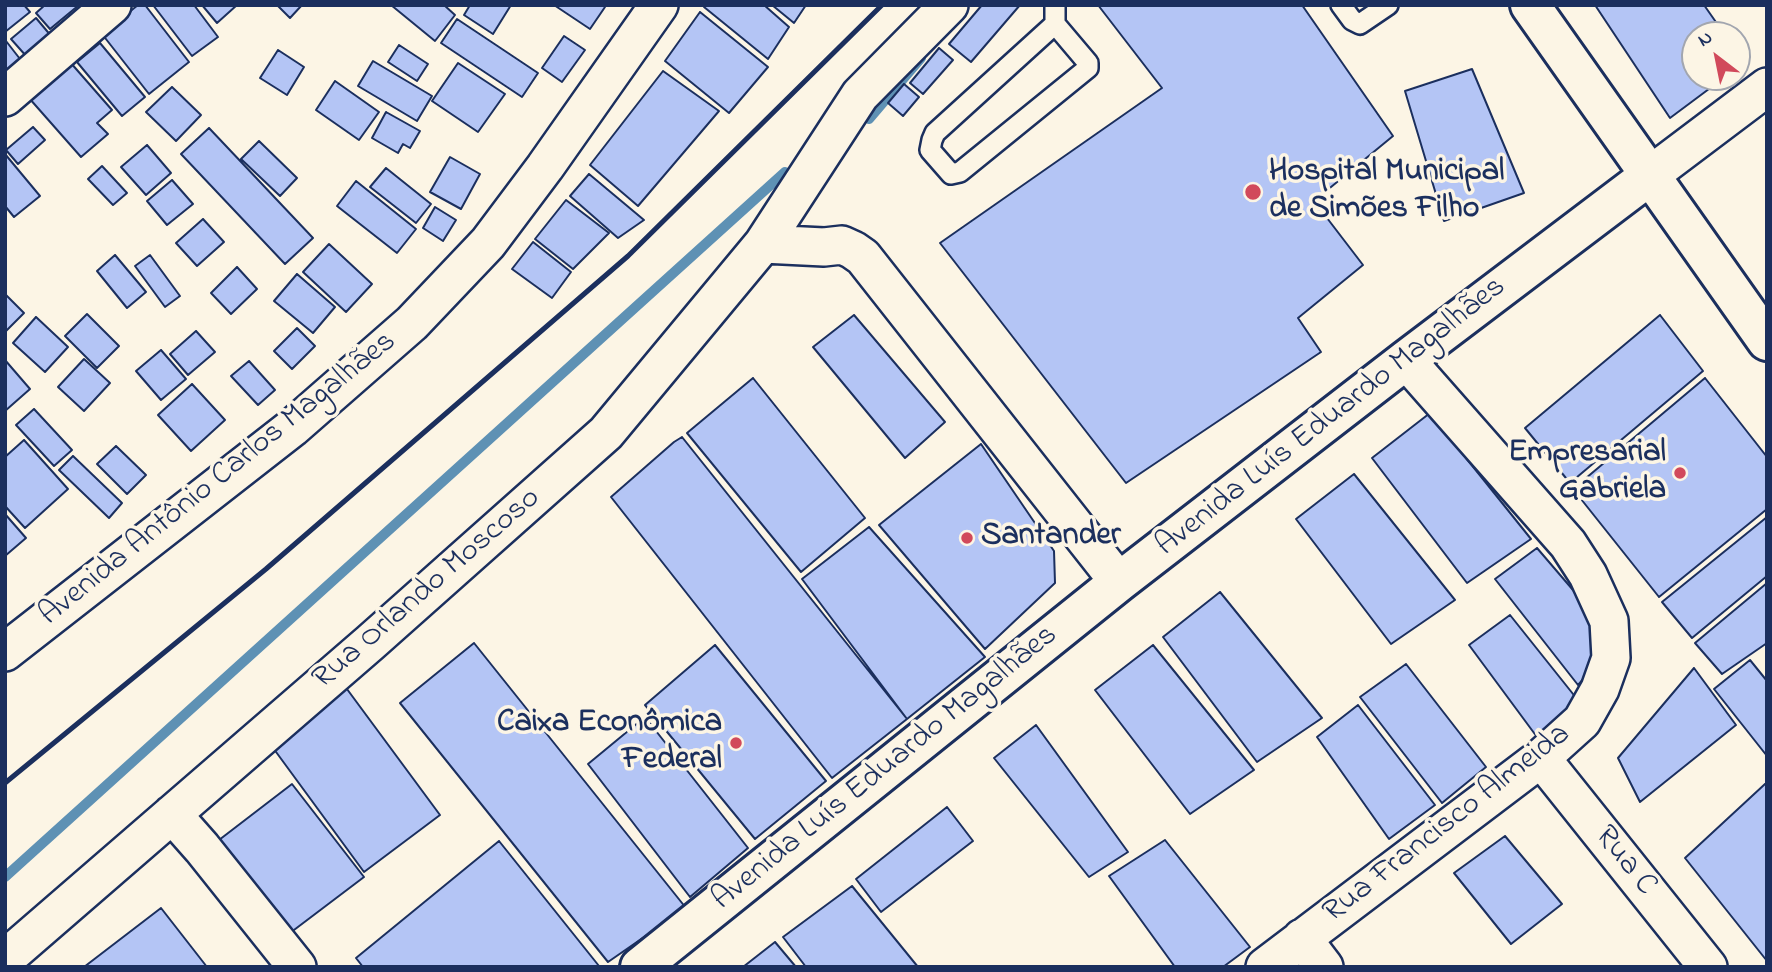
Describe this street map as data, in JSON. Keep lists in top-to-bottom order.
{
  "streets": {
    "main road": ["Avenida Luís Eduardo Magalhães"],
    "street": [
      "Avenida Antônio Carlos Magalhães",
      "Rua Orlando Moscoso",
      "Rua Francisco Almeida",
      "Rua C"
    ]
  },
  "crossings": [
    ["Avenida Luís Eduardo Magalhães", "Rua Francisco Almeida"],
    ["Rua Francisco Almeida", "Rua C"]
  ],
  "places": [
    "Hospital Municipal de Simões Filho",
    "Empresarial Gabriela",
    "Santander",
    "Caixa Econômica Federal"
  ],
  "north": "top left"
}
